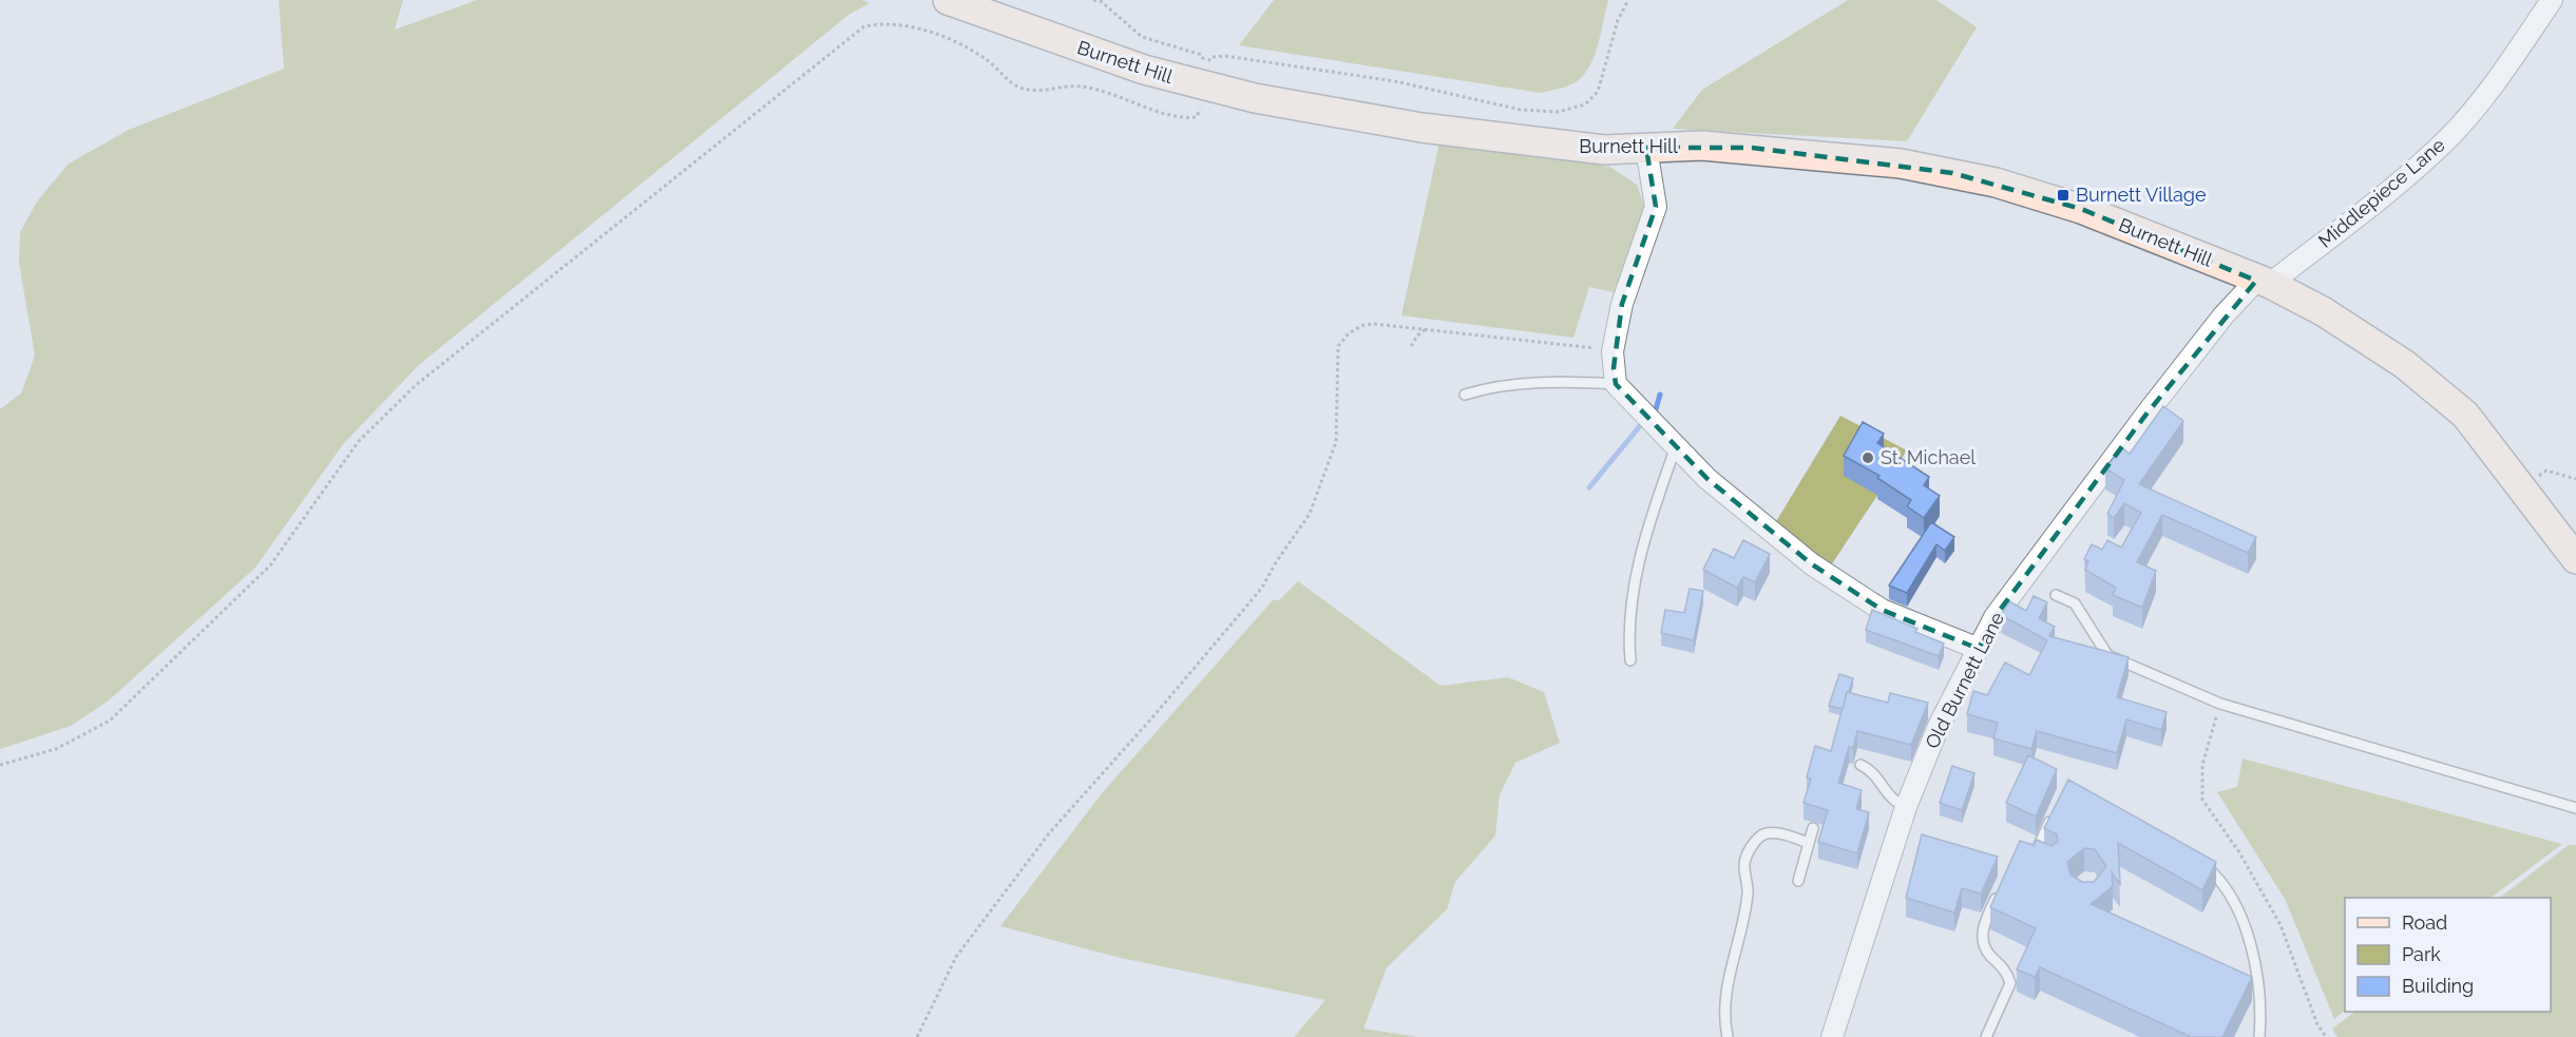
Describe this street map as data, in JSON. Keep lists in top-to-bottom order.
{
  "streets": {
    "main road": ["Burnett Hill"],
    "street": ["Middlepiece Lane", "Old Burnett Lane"]
  },
  "crossings": [
    ["Burnett Hill", "Middlepiece Lane"],
    ["Burnett Hill", "Old Burnett Lane"],
    ["Middlepiece Lane", "Old Burnett Lane"]
  ],
  "places": {
    "transit": ["Burnett Village"],
    "other": ["St. Michael"]
  },
  "legend": ["Road", "Park", "Building"]
}
